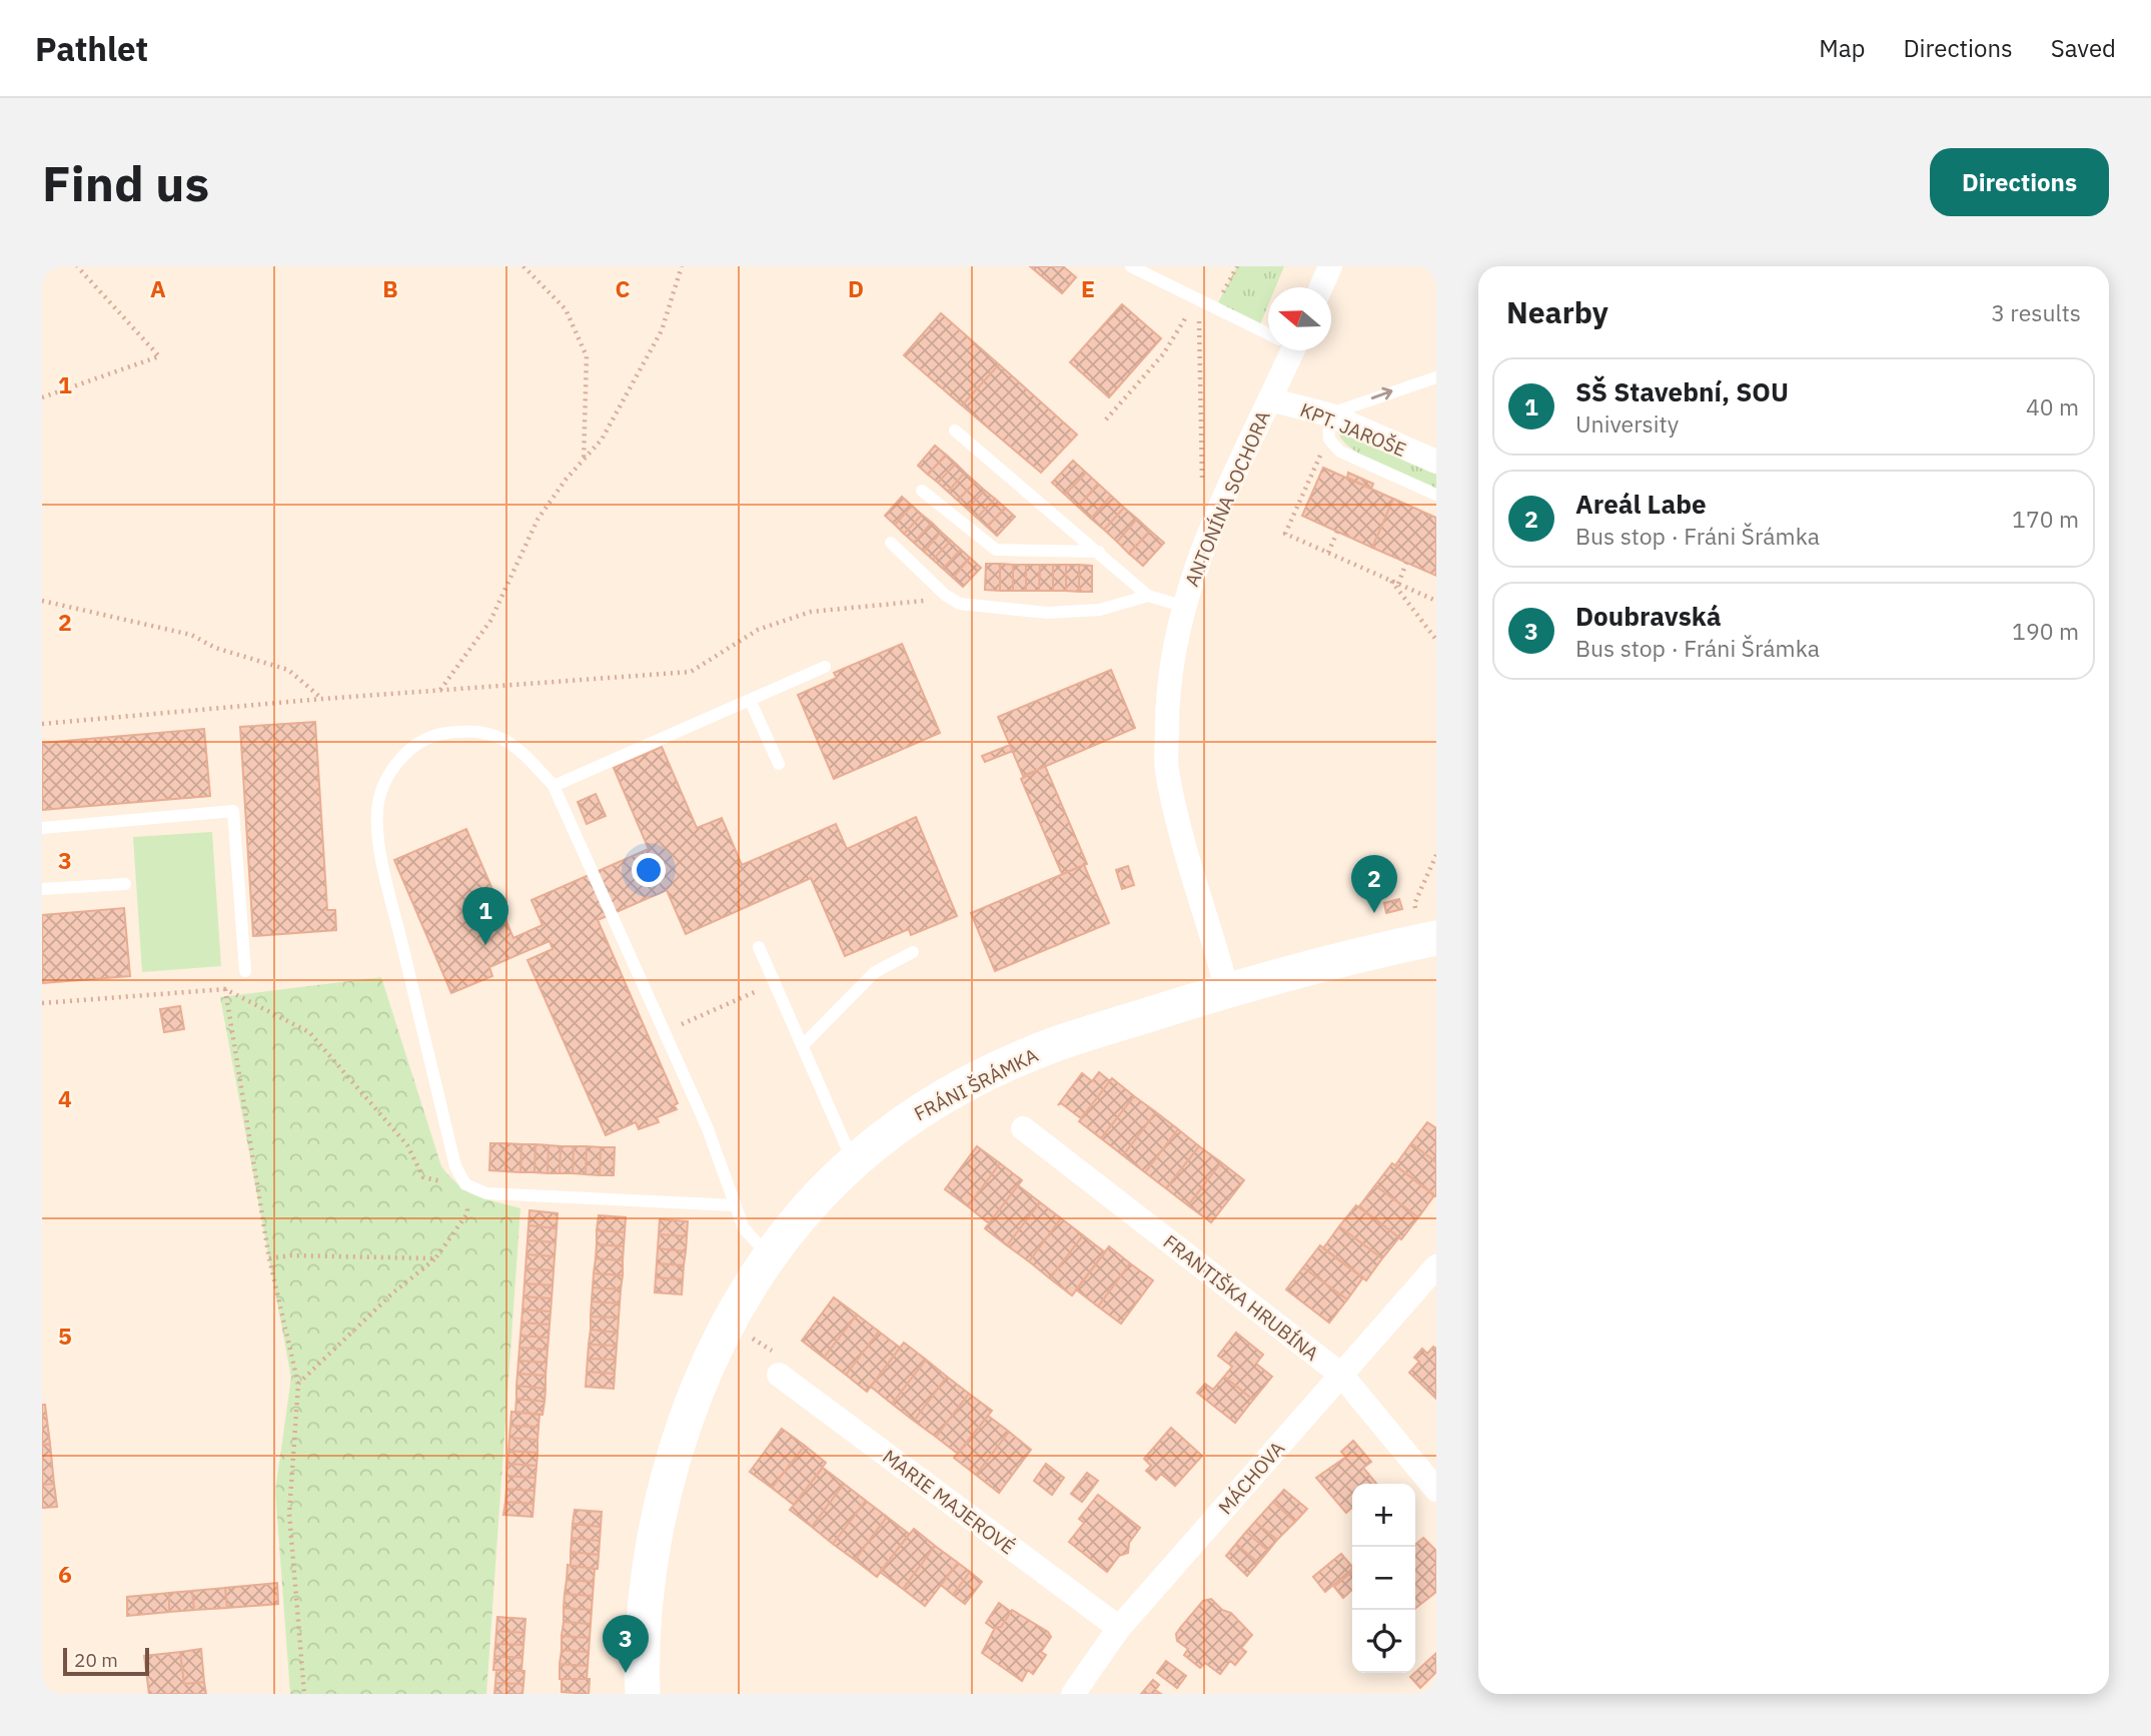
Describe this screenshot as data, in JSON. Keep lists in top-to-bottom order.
{
  "streets": {
    "street": [
      "KPT. JAROŠE",
      "ANTONÍNA SOCHORA",
      "FRÁNI ŠRÁMKA",
      "FRANTIŠKA HRUBÍNA",
      "MÁCHOVA",
      "MARIE MAJEROVÉ"
    ]
  },
  "crossings": [
    ["KPT. JAROŠE", "ANTONÍNA SOCHORA"],
    ["ANTONÍNA SOCHORA", "FRÁNI ŠRÁMKA"],
    ["FRANTIŠKA HRUBÍNA", "MÁCHOVA"],
    ["MÁCHOVA", "MARIE MAJEROVÉ"]
  ],
  "scale_bar": "20 m",
  "north": "left",
  "page": {
    "header": "Pathlet",
    "nav": ["Map", "Directions", "Saved"],
    "buttons": "Directions",
    "title": "Find us",
    "heading": ["Nearby", "3 results"],
    "list": [
      {
        "mark": "1",
        "name": "SŠ Stavební, SOU",
        "note": "University",
        "value": "40 m"
      },
      {
        "mark": "2",
        "name": "Areál Labe",
        "note": "Bus stop · Fráni Šrámka",
        "value": "170 m"
      },
      {
        "mark": "3",
        "name": "Doubravská",
        "note": "Bus stop · Fráni Šrámka",
        "value": "190 m"
      }
    ],
    "pins": ["2", "1", "3"],
    "map_buttons": ["+", "−"],
    "scale": "20 m"
  },
  "grid": {
    "columns": [
      "A",
      "B",
      "C",
      "D",
      "E"
    ],
    "rows": [
      "1",
      "2",
      "3",
      "4",
      "5",
      "6"
    ]
  }
}
